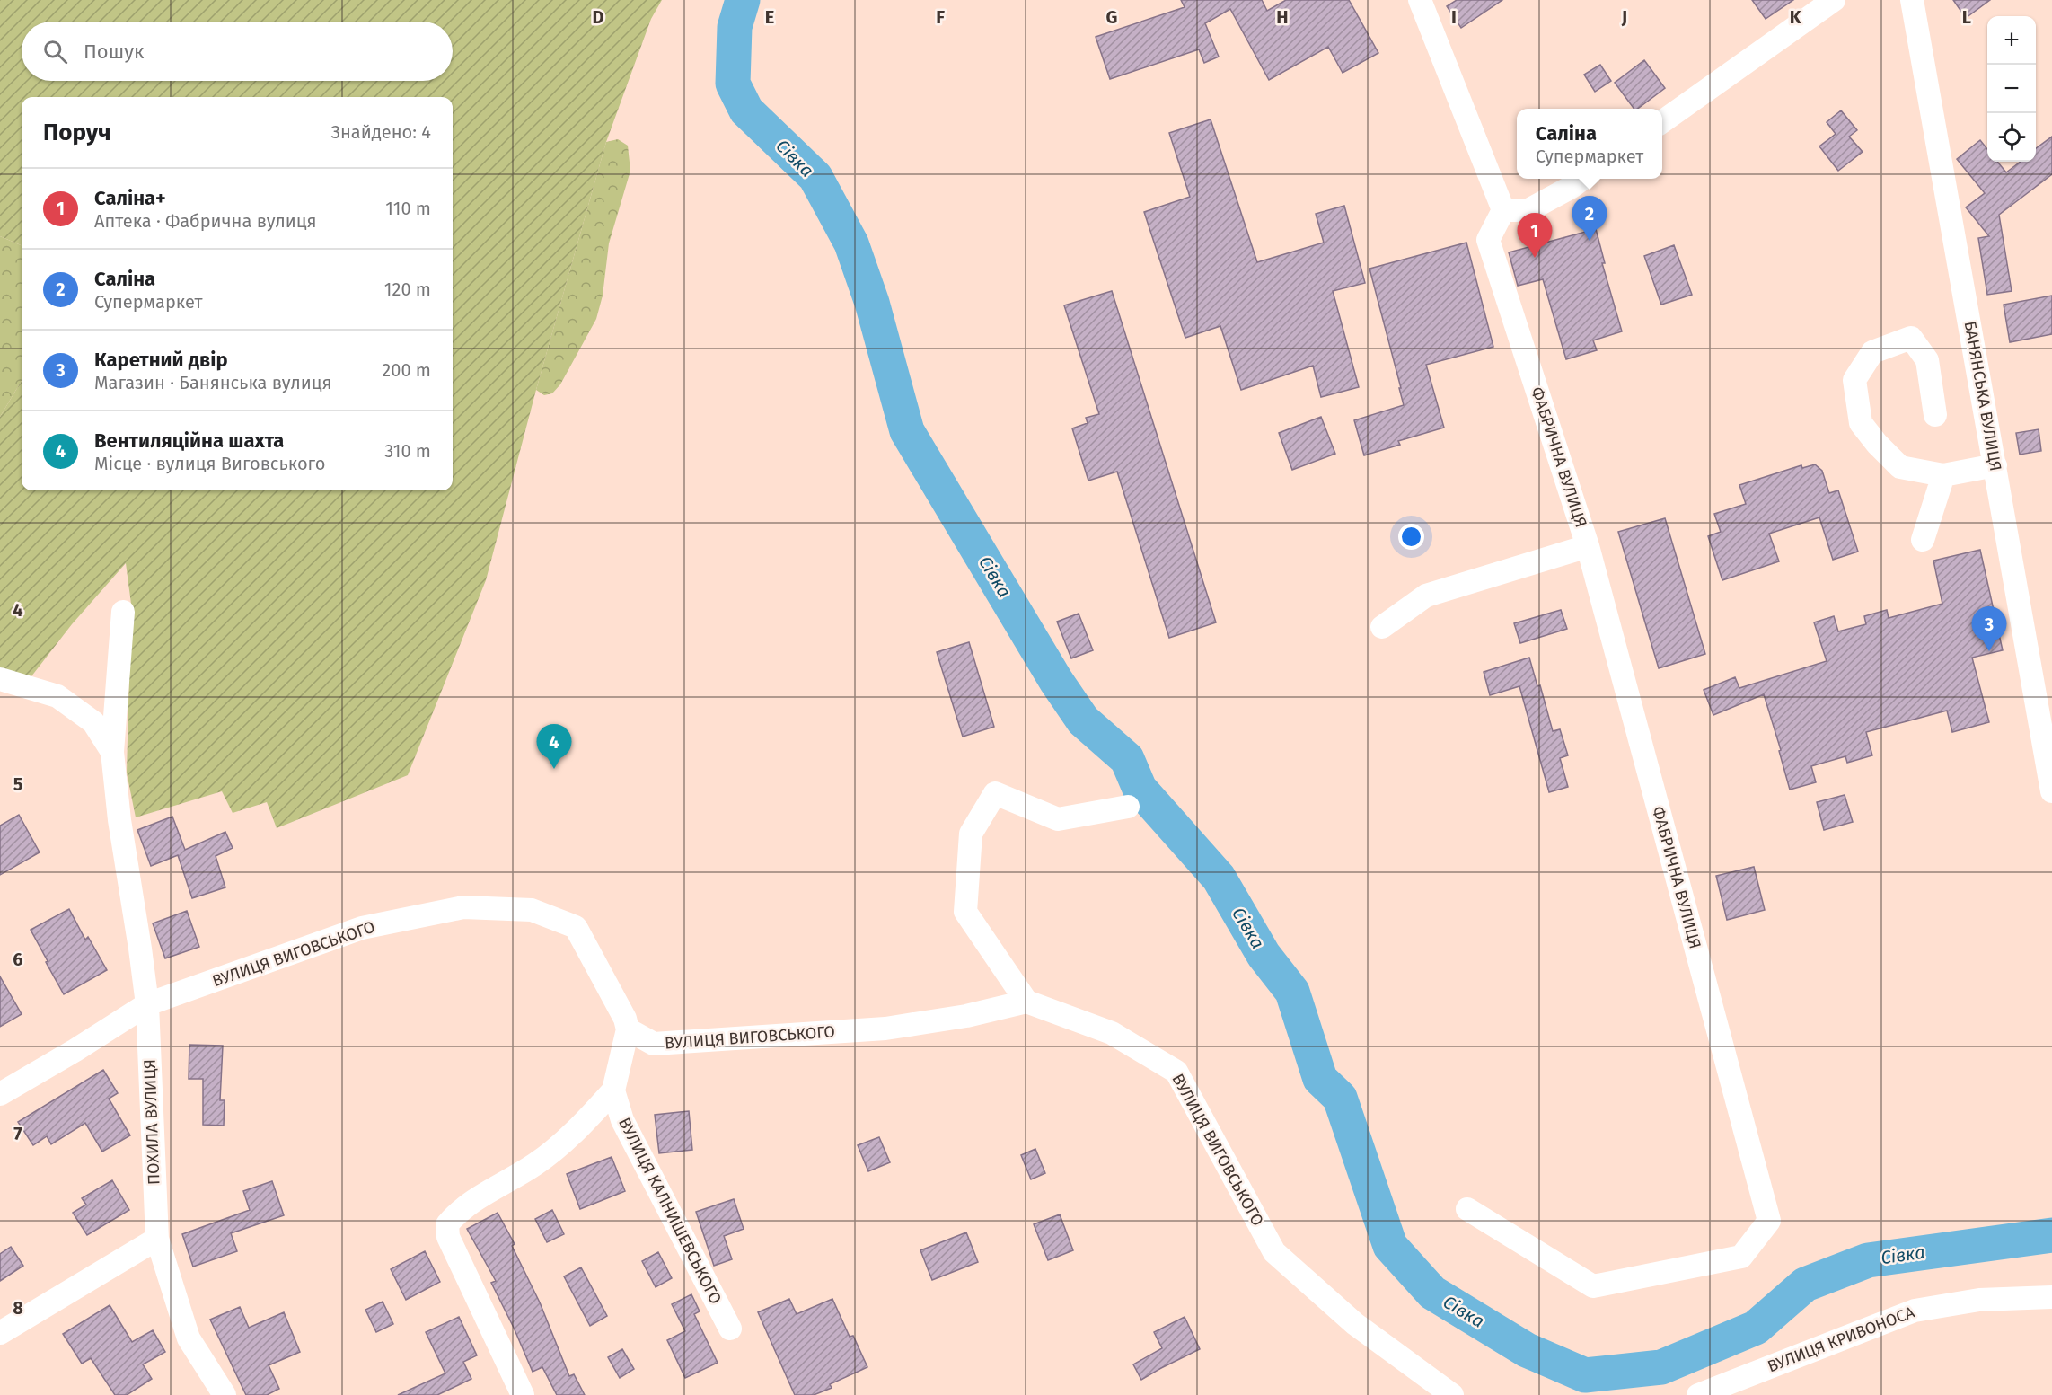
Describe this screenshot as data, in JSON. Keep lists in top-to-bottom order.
{
  "streets": {
    "street": [
      "БАНЯНСЬКА ВУЛИЦЯ",
      "ФАБРИЧНА ВУЛИЦЯ",
      "ВУЛИЦЯ ВИГОВСЬКОГО",
      "ПОХИЛА ВУЛИЦЯ",
      "ВУЛИЦЯ КАЛНИШЕВСЬКОГО",
      "ВУЛИЦЯ КРИВОНОСА"
    ]
  },
  "crossings": [
    ["ВУЛИЦЯ ВИГОВСЬКОГО", "ПОХИЛА ВУЛИЦЯ"]
  ],
  "water": ["Сівка"],
  "page": {
    "map_buttons": ["+", "−"],
    "search": "Пошук",
    "heading": ["Поруч", "Знайдено: 4"],
    "popup": ["Саліна", "Супермаркет"],
    "list": [
      {
        "mark": "1",
        "name": "Саліна+",
        "note": "Аптека · Фабрична вулиця",
        "value": "110 m"
      },
      {
        "mark": "2",
        "name": "Саліна",
        "note": "Супермаркет",
        "value": "120 m"
      },
      {
        "mark": "3",
        "name": "Каретний двір",
        "note": "Магазин · Банянська вулиця",
        "value": "200 m"
      },
      {
        "mark": "4",
        "name": "Вентиляційна шахта",
        "note": "Місце · вулиця Виговського",
        "value": "310 m"
      }
    ],
    "pins": [
      "2",
      "1",
      "3",
      "4"
    ]
  },
  "grid": {
    "columns": [
      "D",
      "E",
      "F",
      "G",
      "H",
      "I",
      "J",
      "K",
      "L"
    ],
    "rows": [
      "4",
      "5",
      "6",
      "7",
      "8"
    ]
  }
}
